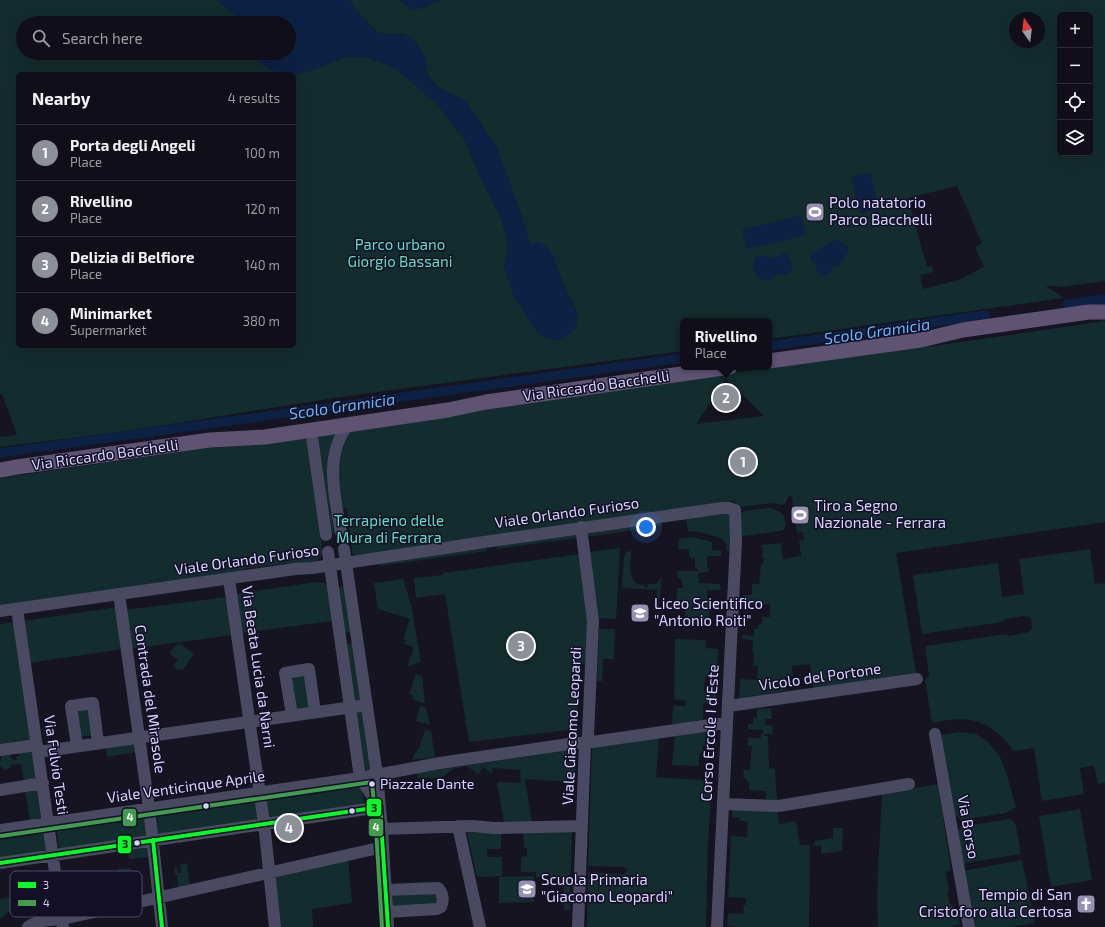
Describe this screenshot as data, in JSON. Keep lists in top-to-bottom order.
{
  "streets": {
    "main road": ["Via Riccardo Bacchelli"],
    "street": [
      "Viale Orlando Furioso",
      "Via Beata Lucia da Narni",
      "Vicolo del Portone",
      "Contrada del Mirasole",
      "Viale Giacomo Leopardi",
      "Corso Ercole I d'Este",
      "Via Fulvio Testi",
      "Viale Venticinque Aprile",
      "Via Borso"
    ]
  },
  "crossings": [
    ["Viale Orlando Furioso", "Via Beata Lucia da Narni"],
    ["Viale Orlando Furioso", "Contrada del Mirasole"],
    ["Viale Orlando Furioso", "Viale Giacomo Leopardi"],
    ["Viale Orlando Furioso", "Corso Ercole I d'Este"],
    ["Viale Orlando Furioso", "Via Fulvio Testi"],
    ["Via Beata Lucia da Narni", "Viale Venticinque Aprile"],
    ["Vicolo del Portone", "Corso Ercole I d'Este"],
    ["Contrada del Mirasole", "Viale Venticinque Aprile"],
    ["Viale Giacomo Leopardi", "Viale Venticinque Aprile"],
    ["Corso Ercole I d'Este", "Viale Venticinque Aprile"],
    ["Via Fulvio Testi", "Viale Venticinque Aprile"]
  ],
  "water": ["Scolo Gramicia"],
  "parks": ["Parco urbano Giorgio Bassani", "Terrapieno delle Mura di Ferrara"],
  "places": {
    "sports": ["Polo natatorio Parco Bacchelli", "Tiro a Segno Nazionale - Ferrara"],
    "school or university": ["Liceo Scientifico \"Antonio Roiti\"", "Scuola Primaria \"Giacomo Leopardi\""],
    "other": ["Piazzale Dante"],
    "church": ["Tempio di San Cristoforo alla Certosa"]
  },
  "lines": ["transit line 4", "transit line 3"],
  "legend": ["3", "4"],
  "north": "top",
  "page": {
    "map_buttons": ["+", "−"],
    "search": "Search here",
    "heading": ["Nearby", "4 results"],
    "list": [
      {
        "mark": "1",
        "name": "Porta degli Angeli",
        "note": "Place",
        "value": "100 m"
      },
      {
        "mark": "2",
        "name": "Rivellino",
        "note": "Place",
        "value": "120 m"
      },
      {
        "mark": "3",
        "name": "Delizia di Belfiore",
        "note": "Place",
        "value": "140 m"
      },
      {
        "mark": "4",
        "name": "Minimarket",
        "note": "Supermarket",
        "value": "380 m"
      }
    ],
    "popup": ["Rivellino", "Place"],
    "pins": [
      "2",
      "1",
      "3",
      "4"
    ]
  }
}
